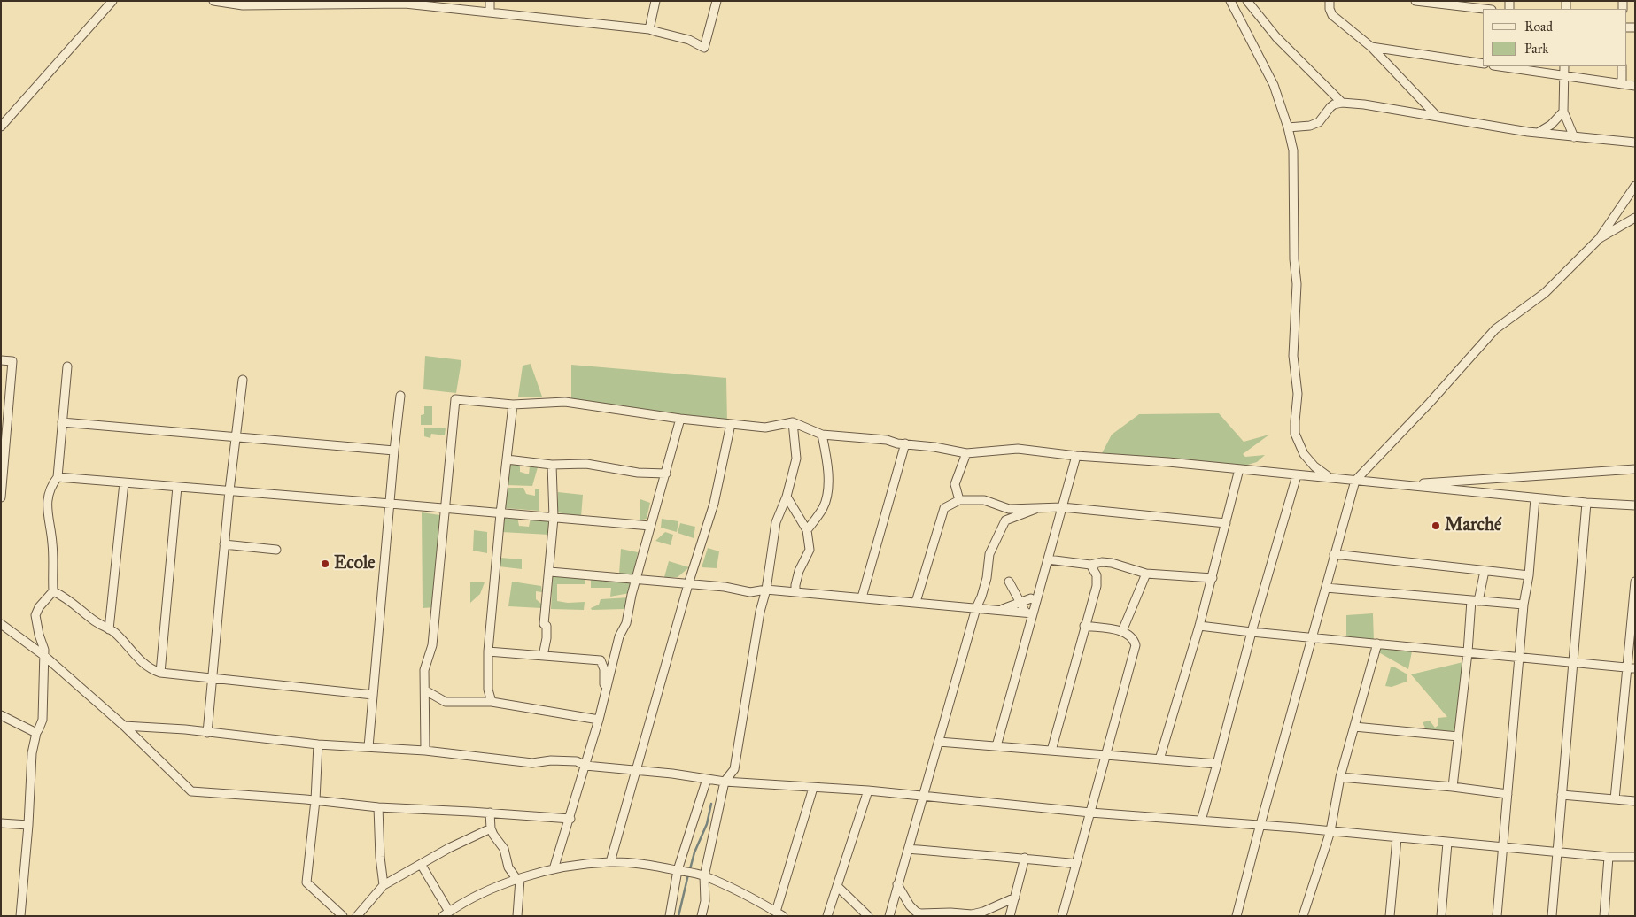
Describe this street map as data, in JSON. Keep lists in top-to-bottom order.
{
  "places": ["Marché", "Ecole"],
  "legend": ["Road", "Park"]
}
